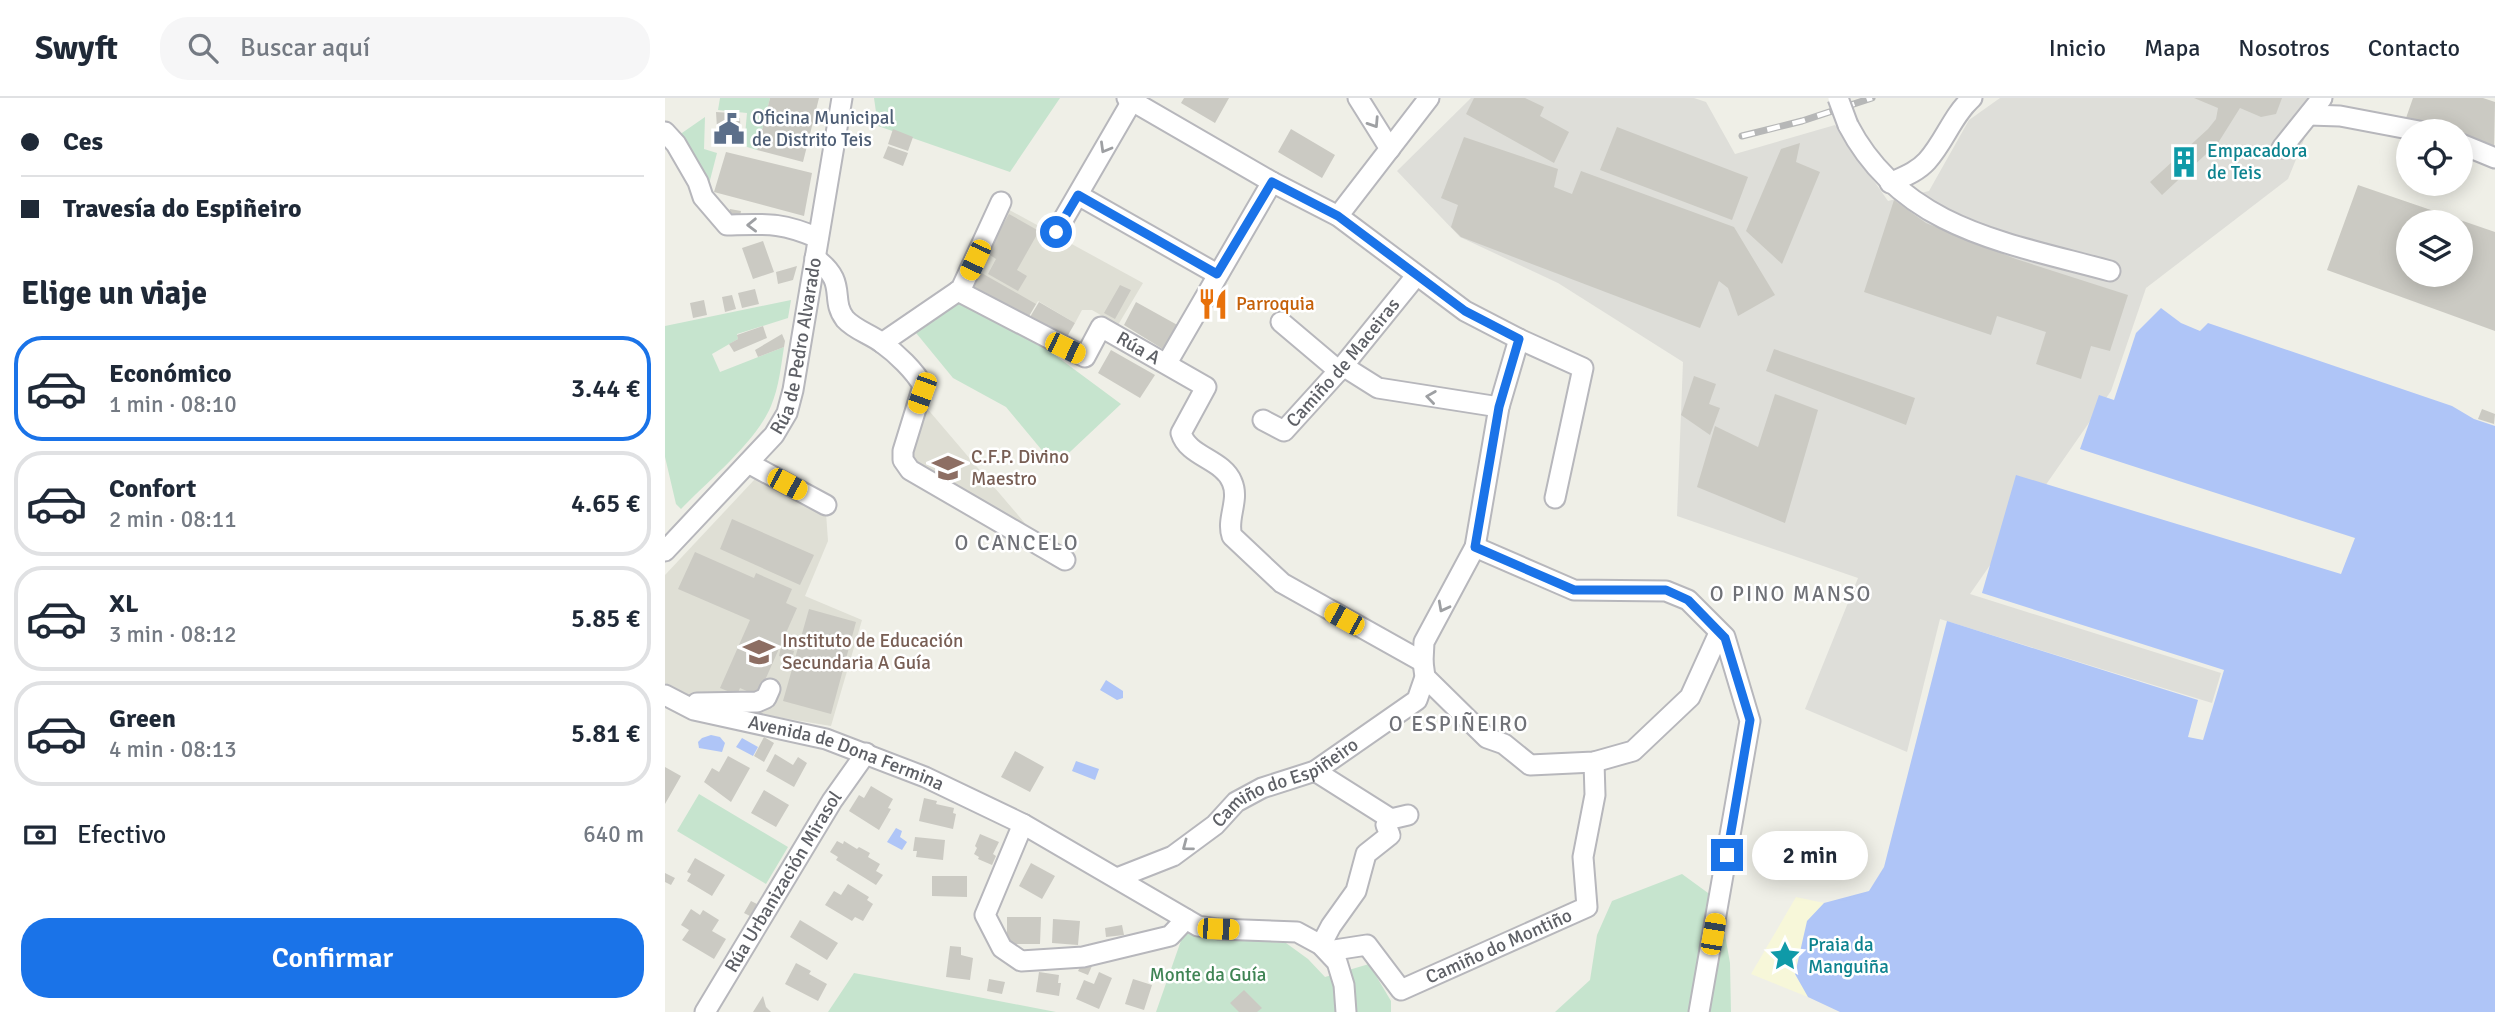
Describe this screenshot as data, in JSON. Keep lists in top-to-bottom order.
{
  "streets": {
    "street": [
      "Rúa de Pedro Alvarado",
      "Rúa A",
      "Camiño de Maceiras",
      "Avenida de Dona Fermina",
      "Camiño do Espiñeiro",
      "Rúa Urbanización Mirasol",
      "Camiño do Montiño"
    ]
  },
  "crossings": [
    ["Rúa A", "Camiño do Espiñeiro"],
    ["Avenida de Dona Fermina", "Camiño do Espiñeiro"],
    ["Avenida de Dona Fermina", "Rúa Urbanización Mirasol"],
    ["Avenida de Dona Fermina", "Camiño do Montiño"]
  ],
  "one_way": ["Camiño do Espiñeiro"],
  "districts": ["O CANCELO", "O PINO MANSO", "O ESPIÑEIRO"],
  "parks": ["Monte da Guía"],
  "places": {
    "public building": ["Oficina Municipal de Distrito Teis"],
    "building": ["Empacadora de Teis"],
    "restaurant": ["Parroquia"],
    "school or university": ["C.F.P. Divino Maestro", "Instituto de Educación Secundaria A Guía"],
    "place": ["Praia da Manguiña"]
  },
  "page": {
    "header": "Swyft",
    "search": "Buscar aquí",
    "nav": [
      "Inicio",
      "Mapa",
      "Nosotros",
      "Contacto"
    ],
    "banner": ["Ces", "Travesía do Espiñeiro"],
    "heading": "Elige un viaje",
    "list": [
      {
        "name": "Económico",
        "note": "1 min · 08:10",
        "value": "3.44 €"
      },
      {
        "name": "Confort",
        "note": "2 min · 08:11",
        "value": "4.65 €"
      },
      {
        "name": "XL",
        "note": "3 min · 08:12",
        "value": "5.85 €"
      },
      {
        "name": "Green",
        "note": "4 min · 08:13",
        "value": "5.81 €"
      }
    ],
    "pay": ["Efectivo", "640 m"],
    "bubble": "2 min",
    "buttons": "Confirmar"
  }
}
